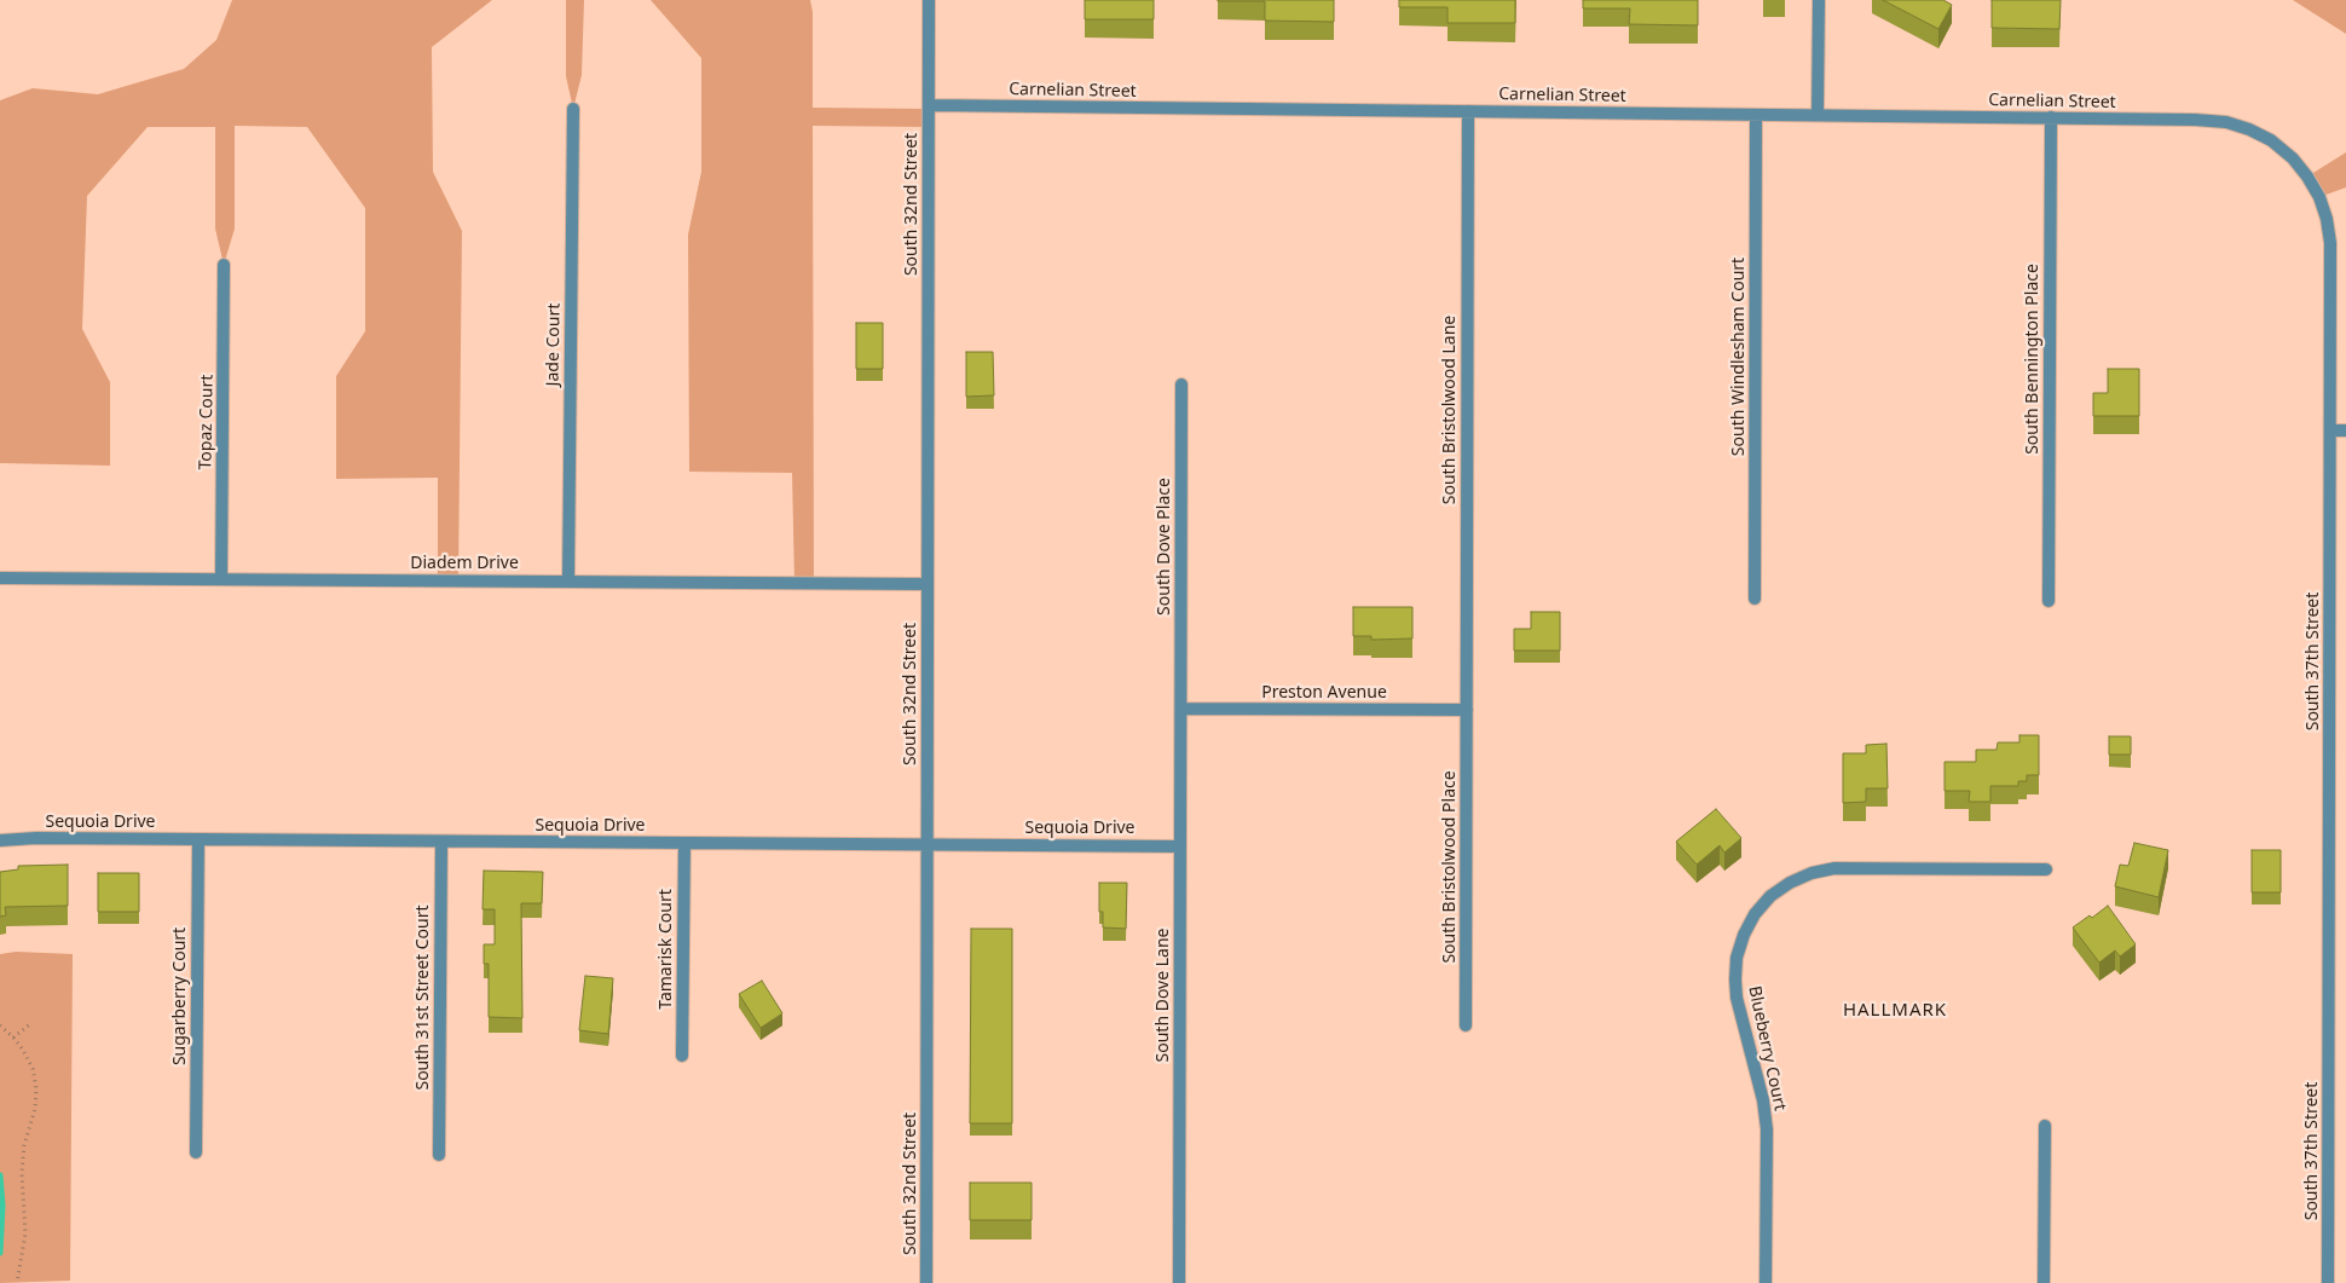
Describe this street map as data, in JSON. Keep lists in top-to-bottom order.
{
  "streets": {
    "street": [
      "Carnelian Street",
      "South 32nd Street",
      "Jade Court",
      "South Windlesham Court",
      "South Bennington Place",
      "South Bristolwood Lane",
      "Topaz Court",
      "South Dove Place",
      "Diadem Drive",
      "South 37th Street",
      "Preston Avenue",
      "Sequoia Drive",
      "South Bristolwood Place",
      "Tamarisk Court",
      "South Dove Lane",
      "Sugarberry Court",
      "South 31st Street Court",
      "Blueberry Court"
    ]
  },
  "crossings": [
    ["Carnelian Street", "South 32nd Street"],
    ["Carnelian Street", "South Windlesham Court"],
    ["Carnelian Street", "South Bennington Place"],
    ["Carnelian Street", "South Bristolwood Lane"],
    ["Carnelian Street", "South 37th Street"],
    ["South 32nd Street", "Diadem Drive"],
    ["South 32nd Street", "Sequoia Drive"],
    ["Jade Court", "Diadem Drive"],
    ["South Bristolwood Lane", "Preston Avenue"],
    ["South Bristolwood Lane", "South Bristolwood Place"],
    ["Topaz Court", "Diadem Drive"],
    ["South Dove Place", "Preston Avenue"],
    ["South Dove Place", "South Dove Lane"],
    ["Preston Avenue", "South Bristolwood Place"],
    ["Preston Avenue", "South Dove Lane"],
    ["Sequoia Drive", "Tamarisk Court"],
    ["Sequoia Drive", "South Dove Lane"],
    ["Sequoia Drive", "Sugarberry Court"],
    ["Sequoia Drive", "South 31st Street Court"]
  ],
  "districts": ["HALLMARK"]
}
